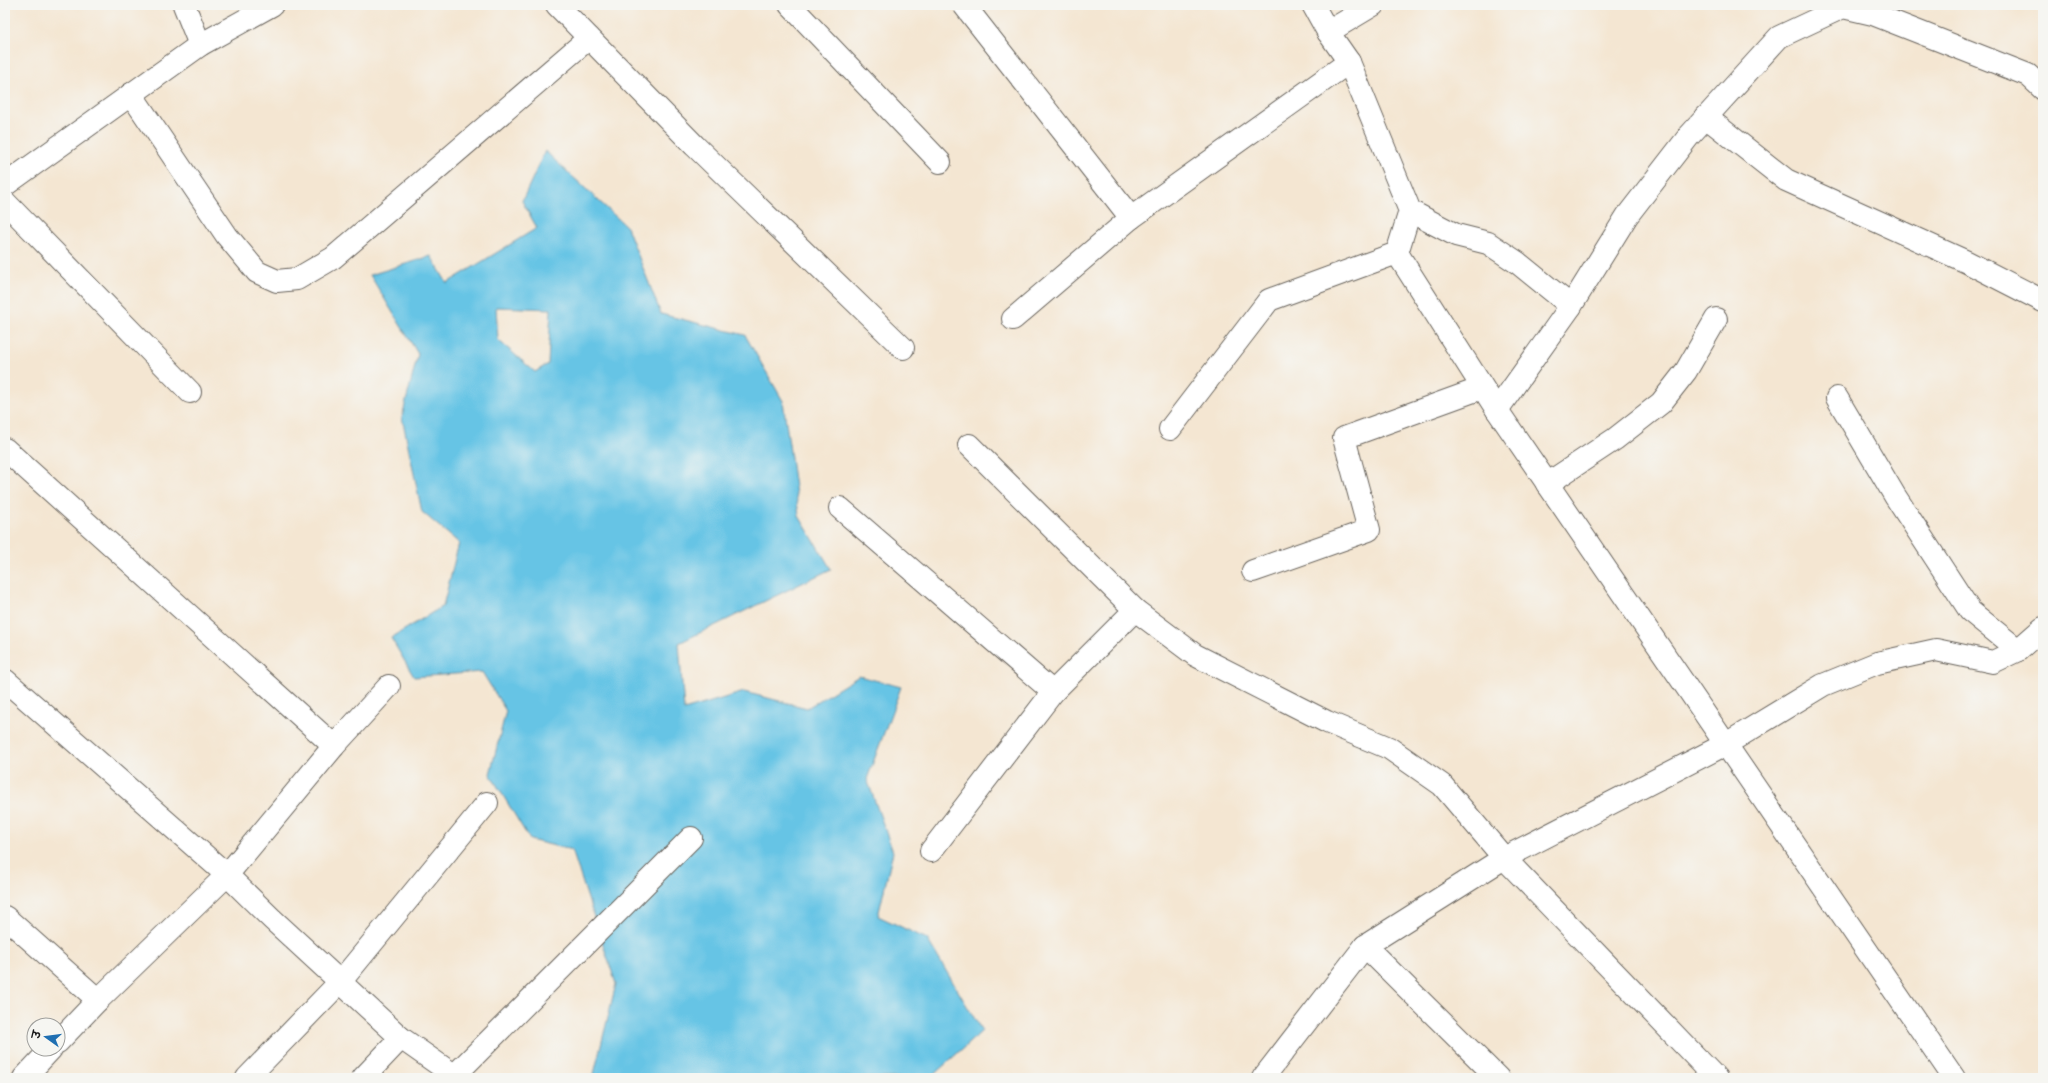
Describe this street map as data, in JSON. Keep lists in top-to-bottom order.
{
  "north": "left"
}
